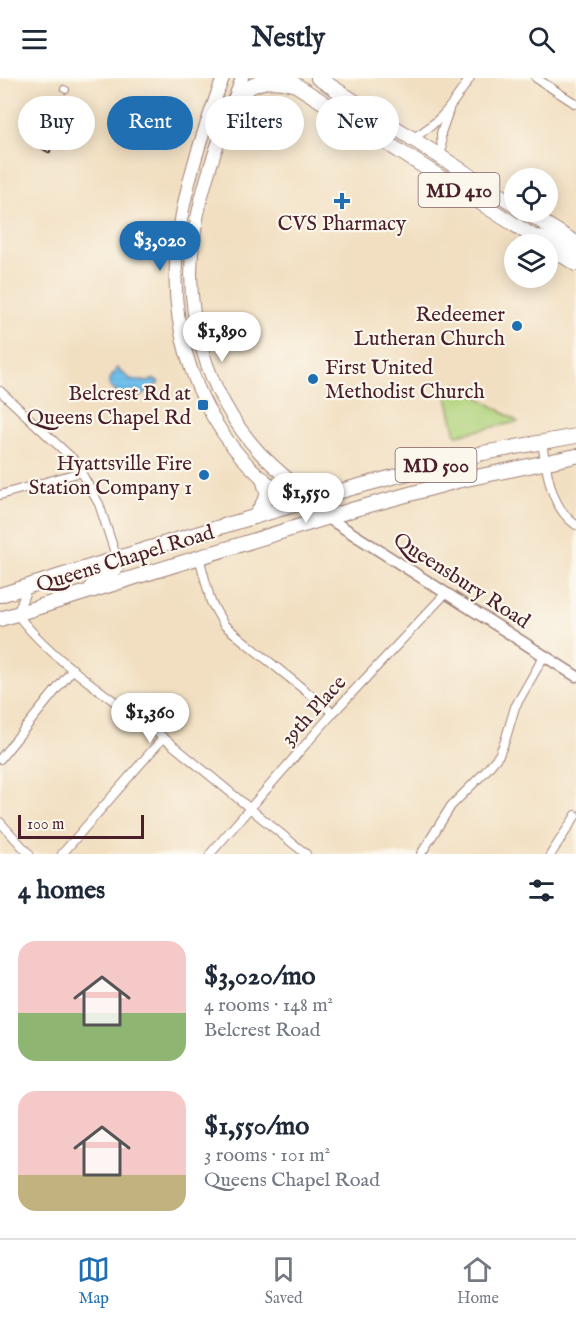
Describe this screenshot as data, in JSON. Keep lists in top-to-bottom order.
{
  "streets": {
    "main road": [
      "MD 410",
      "MD 500",
      "Queens Chapel Road",
      "Queensbury Road"
    ],
    "street": ["39th Place"]
  },
  "crossings": [
    ["Queens Chapel Road", "Queensbury Road"],
    ["Queensbury Road", "39th Place"]
  ],
  "places": {
    "health": ["CVS Pharmacy"],
    "other": ["Redeemer Lutheran Church", "First United Methodist Church", "Hyattsville Fire Station Company 1"],
    "transit": ["Belcrest Rd at Queens Chapel Rd"]
  },
  "scale_bar": "100 m",
  "page": {
    "header": "Nestly",
    "chip": [
      "Buy",
      "Rent",
      "Filters",
      "New"
    ],
    "price": [
      "$3,020",
      "$1,890",
      "$1,550",
      "$1,360"
    ],
    "scale": "100 m",
    "heading": "4 homes",
    "list": [
      {
        "name": "$3,020/mo",
        "note": "4 rooms · 148 m² · Belcrest Road"
      },
      {
        "name": "$1,550/mo",
        "note": "3 rooms · 101 m² · Queens Chapel Road"
      }
    ],
    "tabs": ["Map", "Saved", "Home"]
  }
}
